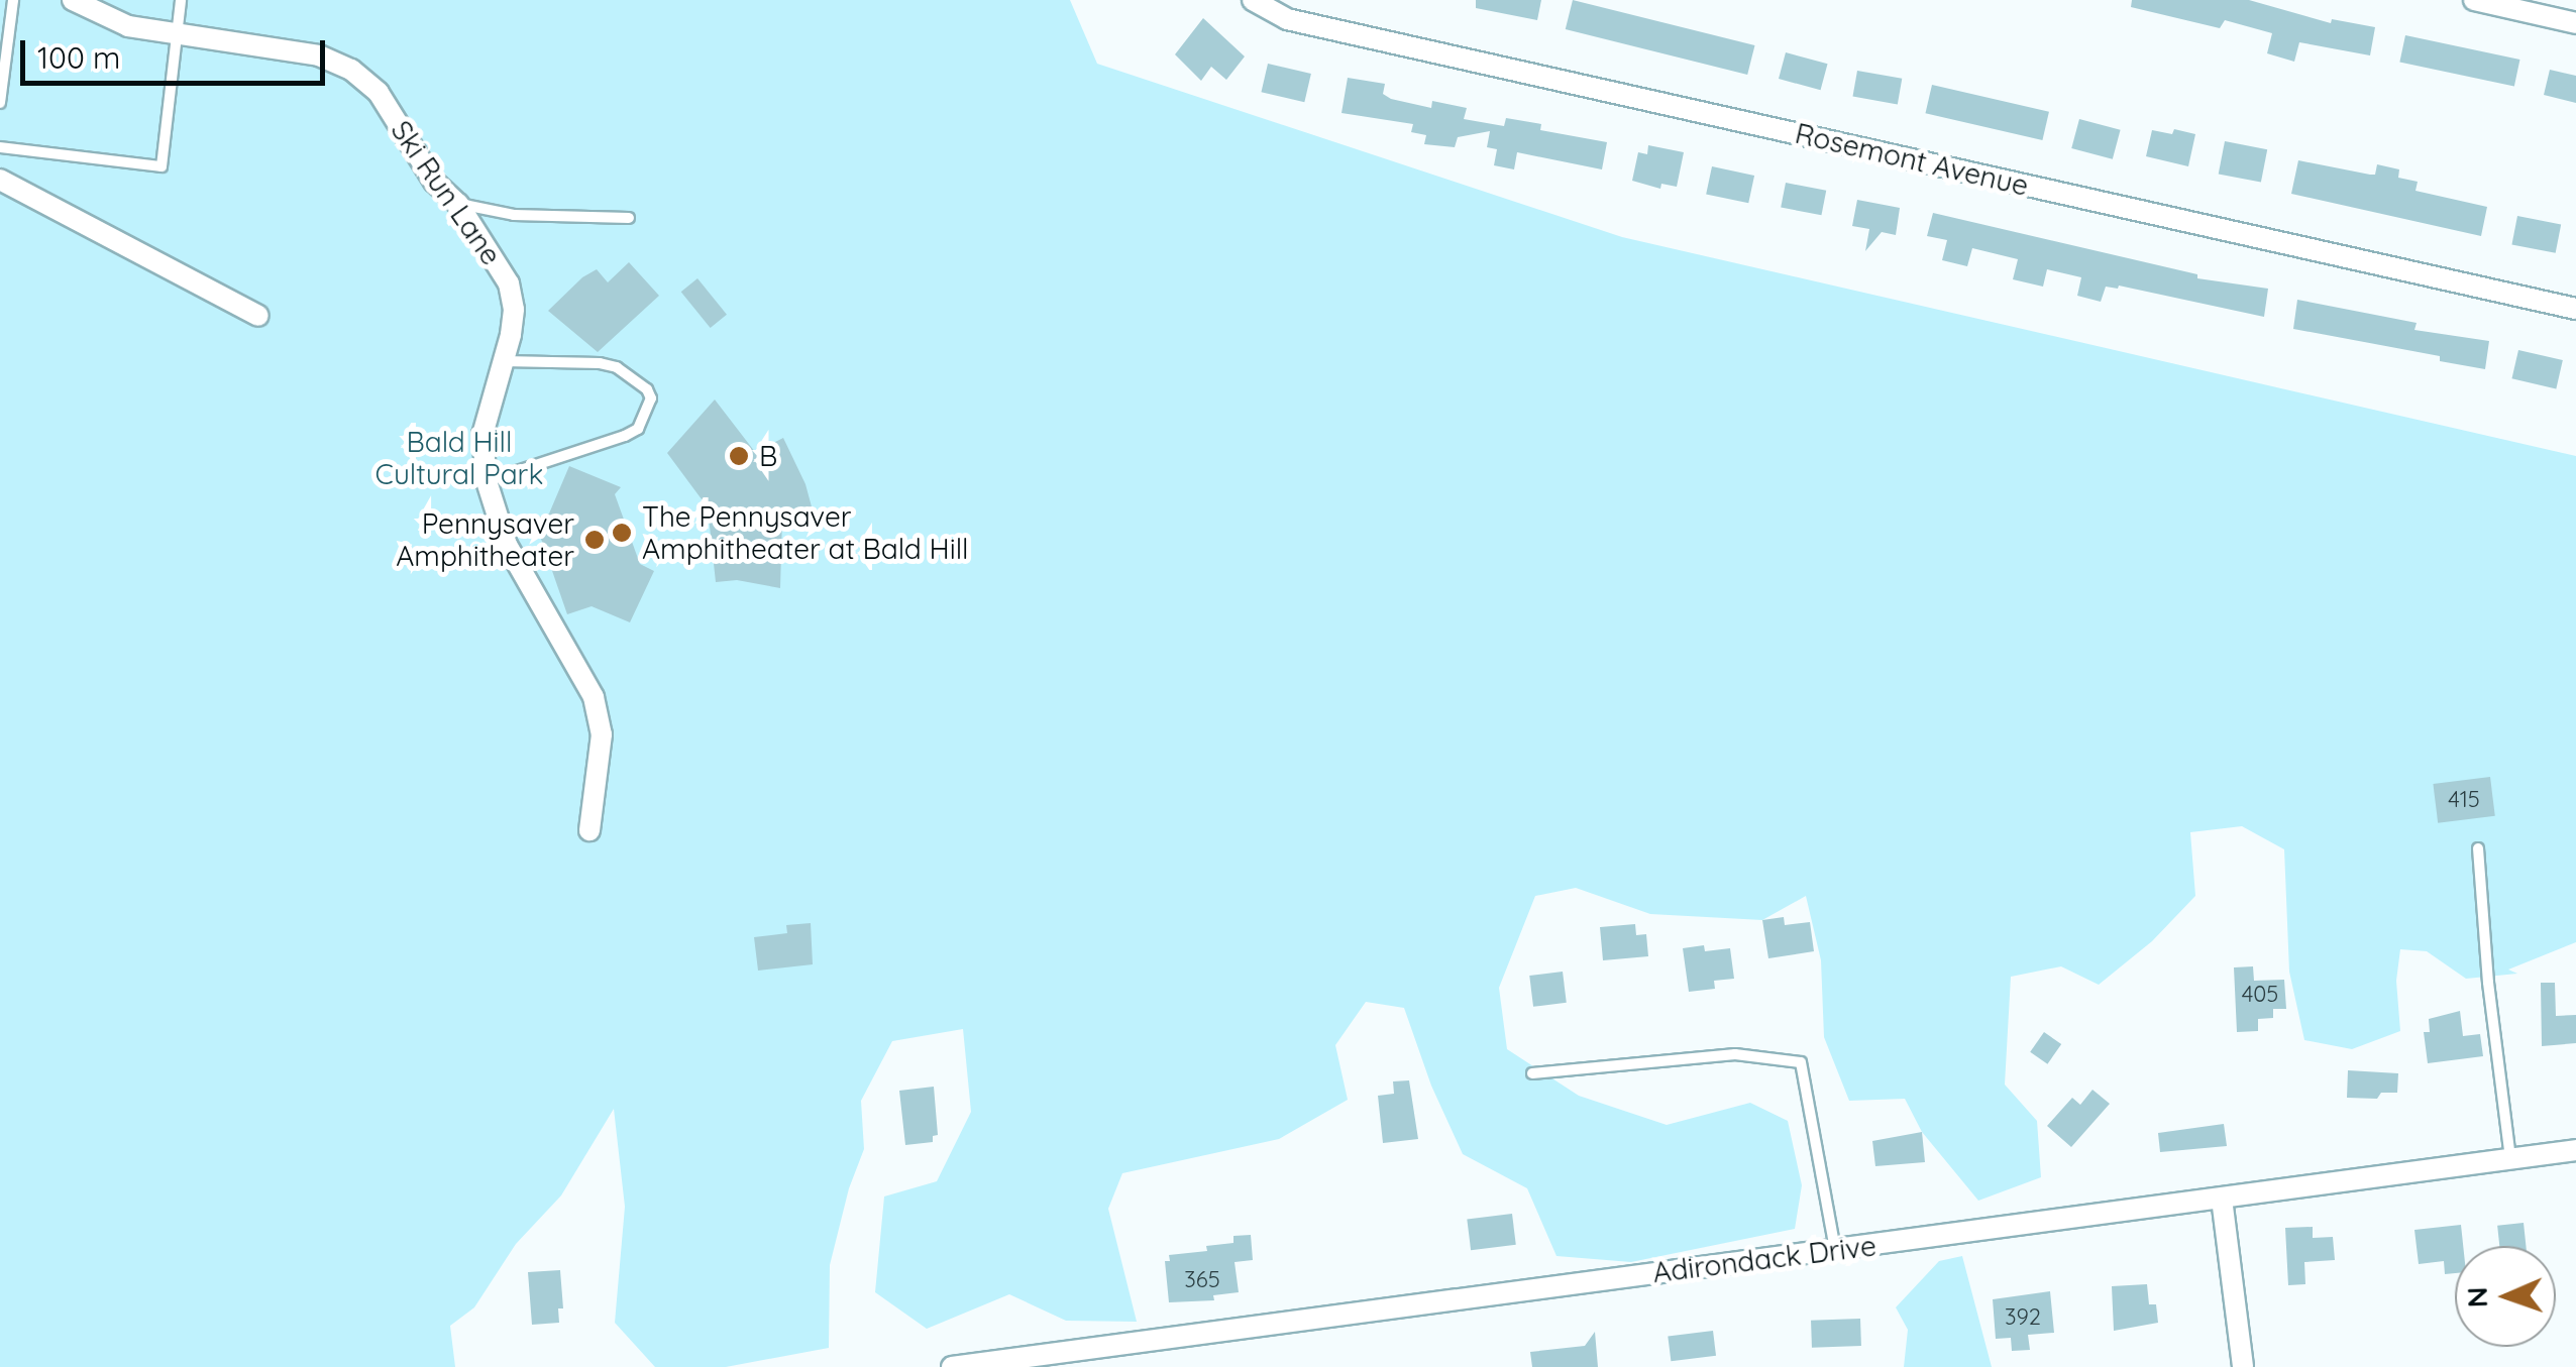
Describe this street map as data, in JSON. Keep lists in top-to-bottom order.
{
  "streets": {
    "street": ["Rosemont Avenue", "Ski Run Lane", "Adirondack Drive"]
  },
  "parks": ["Bald Hill Cultural Park"],
  "places": ["B", "The Pennysaver Amphitheater at Bald Hill", "Pennysaver Amphitheater"],
  "house_numbers": [
    "415",
    "405",
    "365",
    "392"
  ],
  "scale_bar": "100 m",
  "north": "left"
}
